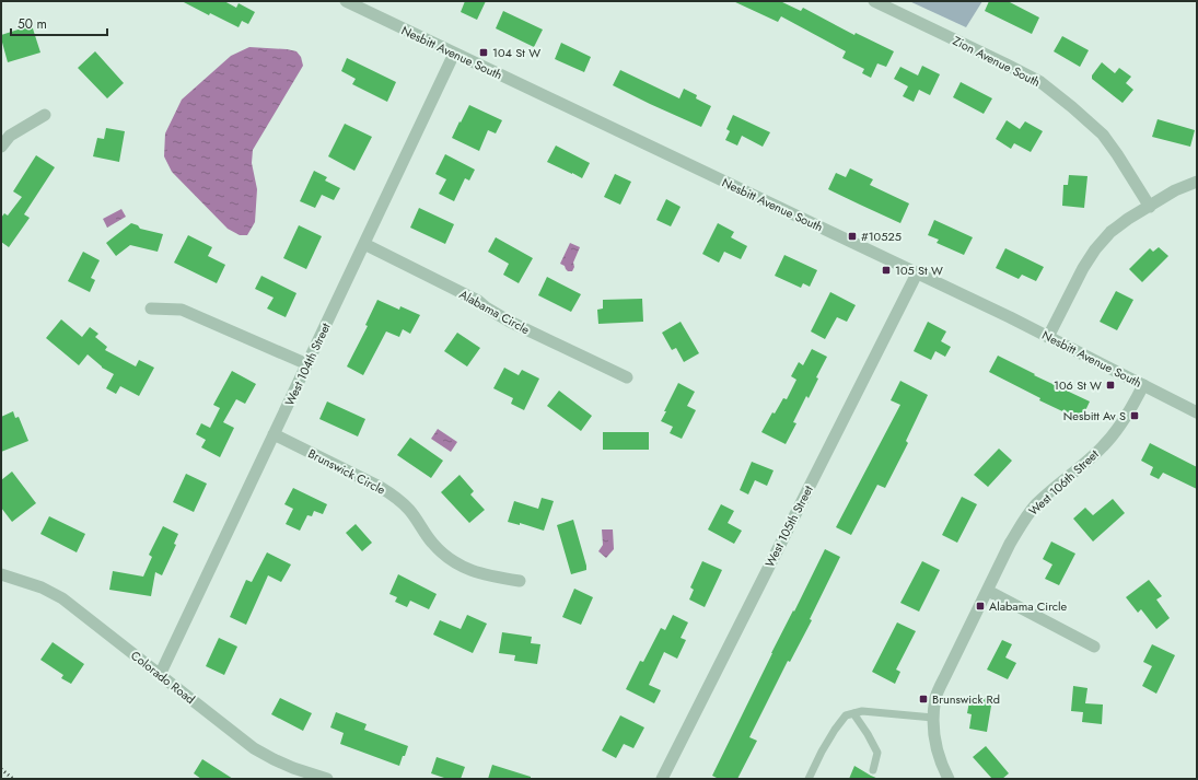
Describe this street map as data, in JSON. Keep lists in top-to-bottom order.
{
  "streets": {
    "street": [
      "Nesbitt Avenue South",
      "Zion Avenue South",
      "Alabama Circle",
      "West 104th Street",
      "Brunswick Circle",
      "West 106th Street",
      "West 105th Street",
      "Colorado Road"
    ]
  },
  "crossings": [
    ["Nesbitt Avenue South", "West 104th Street"],
    ["Nesbitt Avenue South", "West 106th Street"],
    ["Nesbitt Avenue South", "West 105th Street"],
    ["Alabama Circle", "West 104th Street"],
    ["West 104th Street", "Brunswick Circle"],
    ["West 104th Street", "Colorado Road"]
  ],
  "places": {
    "transit": [
      "104 St W",
      "#10525",
      "105 St W",
      "106 St W",
      "Nesbitt Av S",
      "Alabama Circle",
      "Brunswick Rd"
    ]
  },
  "scale_bar": "50 m"
}
